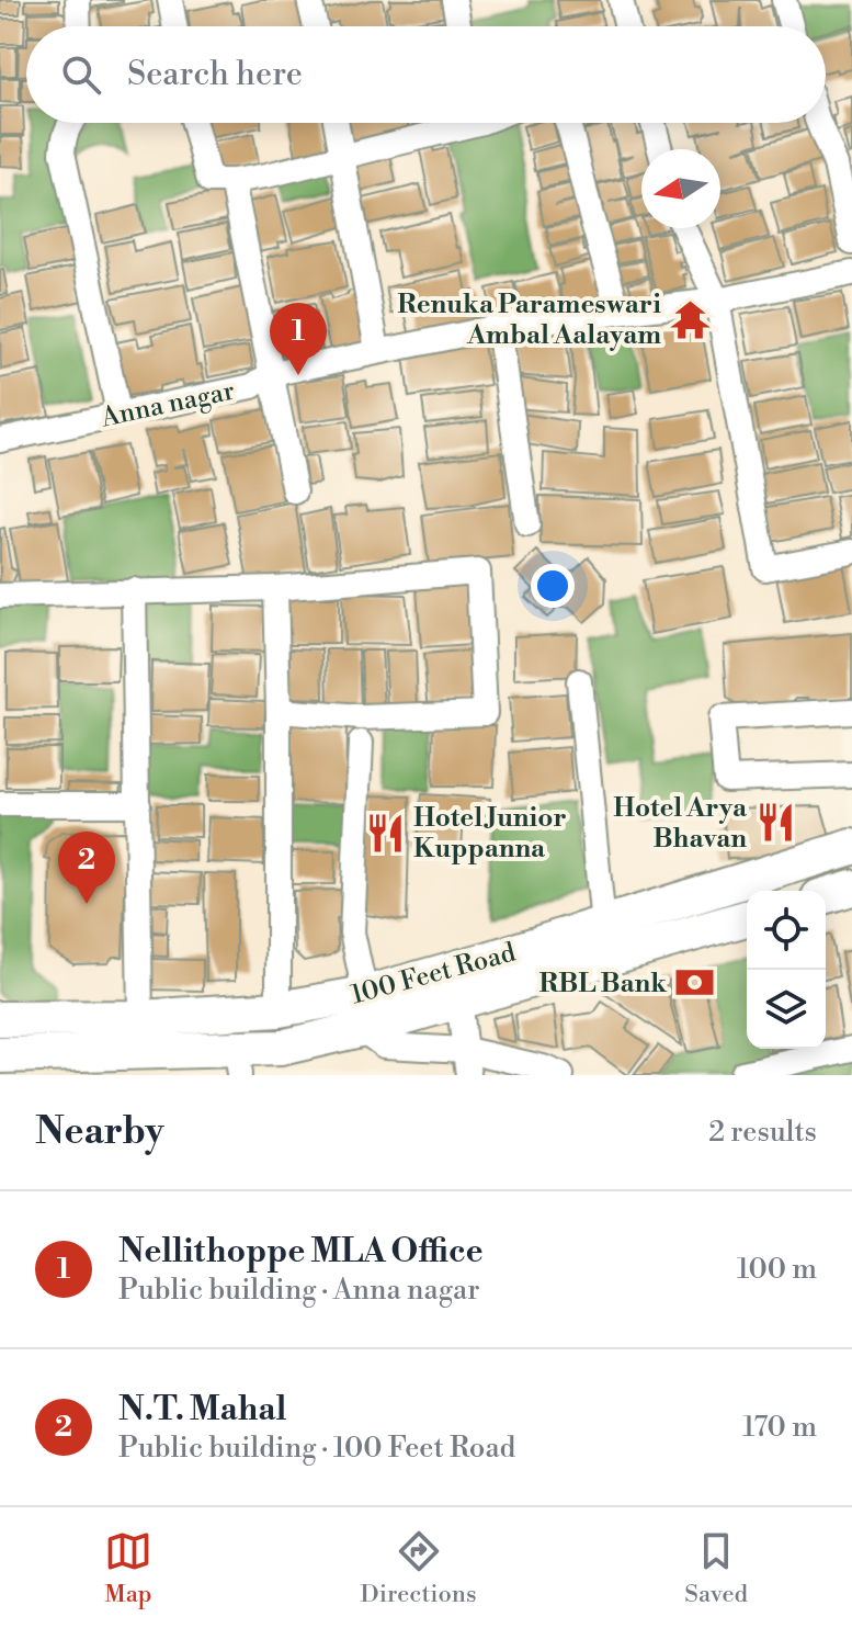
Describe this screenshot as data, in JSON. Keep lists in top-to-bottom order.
{
  "streets": {
    "highway": ["100 Feet Road"],
    "street": ["Anna nagar"]
  },
  "places": {
    "temple": ["Renuka Parameswari Ambal Aalayam"],
    "restaurant": ["Hotel Arya Bhavan", "Hotel Junior Kuppanna"],
    "bank": ["RBL Bank"]
  },
  "north": "left",
  "page": {
    "search": "Search here",
    "pins": ["1", "2"],
    "heading": ["Nearby", "2 results"],
    "list": [
      {
        "mark": "1",
        "name": "Nellithoppe MLA Office",
        "note": "Public building · Anna nagar",
        "value": "100 m"
      },
      {
        "mark": "2",
        "name": "N.T. Mahal",
        "note": "Public building · 100 Feet Road",
        "value": "170 m"
      }
    ],
    "nav": ["Map", "Directions", "Saved"]
  }
}
